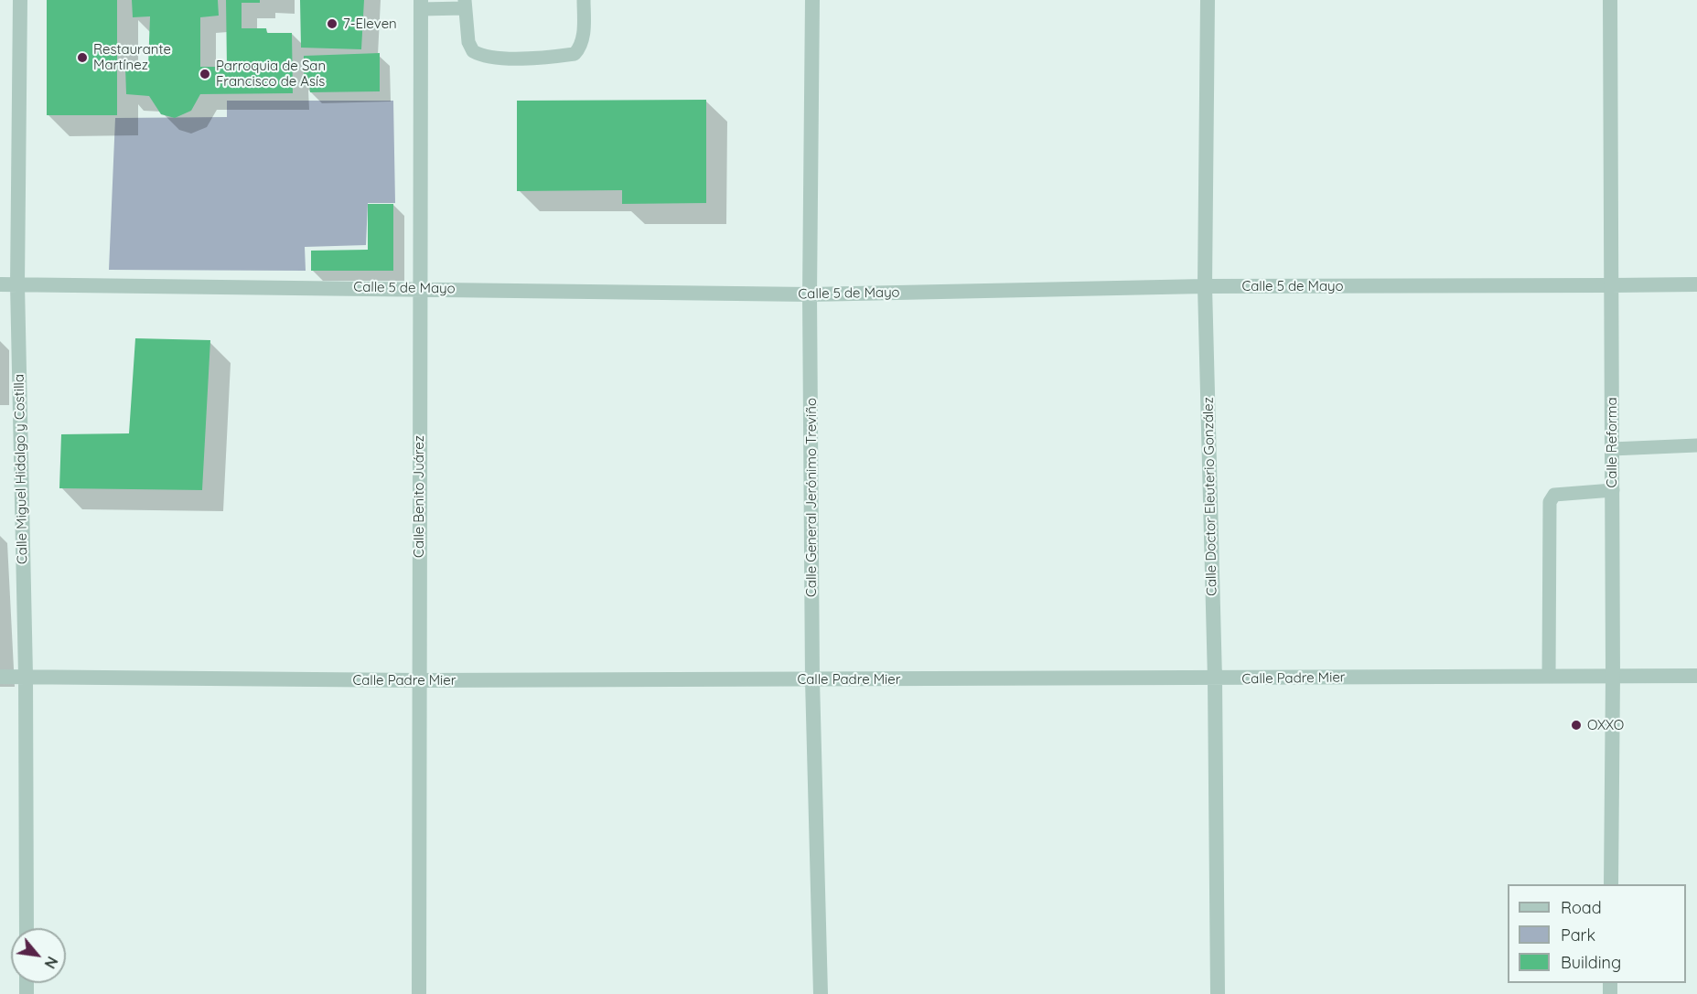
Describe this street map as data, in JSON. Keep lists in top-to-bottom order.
{
  "streets": {
    "street": [
      "Calle 5 de Mayo",
      "Calle Reforma",
      "Calle Miguel Hidalgo y Costilla",
      "Calle Benito Juárez",
      "Calle Doctor Eleuterio González",
      "Calle General Jerónimo Treviño",
      "Calle Padre Mier"
    ]
  },
  "crossings": [
    ["Calle 5 de Mayo", "Calle Reforma"],
    ["Calle 5 de Mayo", "Calle Miguel Hidalgo y Costilla"],
    ["Calle 5 de Mayo", "Calle Benito Juárez"],
    ["Calle 5 de Mayo", "Calle Doctor Eleuterio González"],
    ["Calle 5 de Mayo", "Calle General Jerónimo Treviño"],
    ["Calle Reforma", "Calle Padre Mier"],
    ["Calle Miguel Hidalgo y Costilla", "Calle Padre Mier"],
    ["Calle Benito Juárez", "Calle Padre Mier"],
    ["Calle Doctor Eleuterio González", "Calle Padre Mier"],
    ["Calle General Jerónimo Treviño", "Calle Padre Mier"]
  ],
  "places": [
    "7-Eleven",
    "Restaurante Martínez",
    "Parroquia de San Francisco de Asís",
    "OXXO"
  ],
  "legend": ["Road", "Park", "Building"],
  "north": "bottom right"
}
